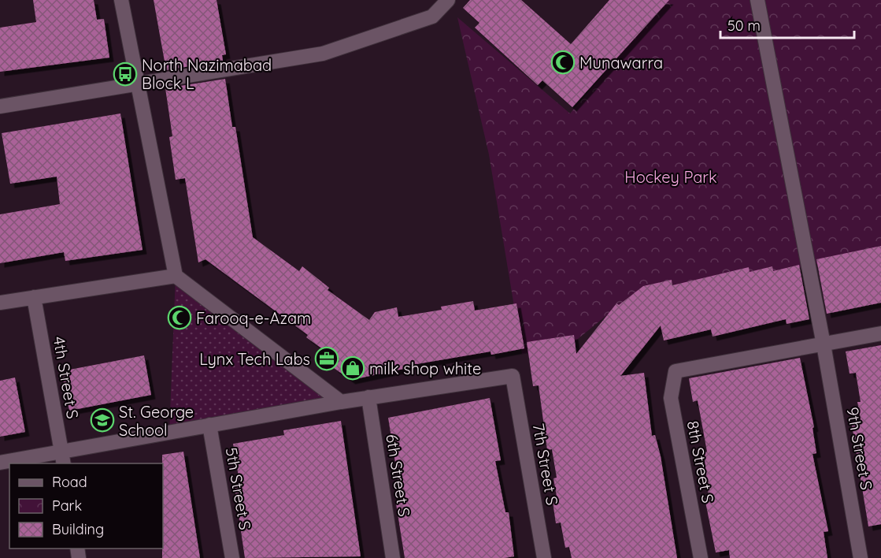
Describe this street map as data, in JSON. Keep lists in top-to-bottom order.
{
  "streets": {
    "street": [
      "4th Street S",
      "9th Street S",
      "8th Street S",
      "7th Street S",
      "6th Street S",
      "5th Street S"
    ]
  },
  "crossings": [
    ["9th Street S", "8th Street S"],
    ["7th Street S", "6th Street S"]
  ],
  "parks": ["Hockey Park"],
  "places": {
    "mosque": ["Munawarra", "Farooq-e-Azam"],
    "bus stop": ["North Nazimabad Block L"],
    "office": ["Lynx Tech Labs"],
    "shop": ["milk shop white"],
    "school or university": ["St. George School"]
  },
  "legend": ["Road", "Park", "Building"],
  "scale_bar": "50 m"
}
